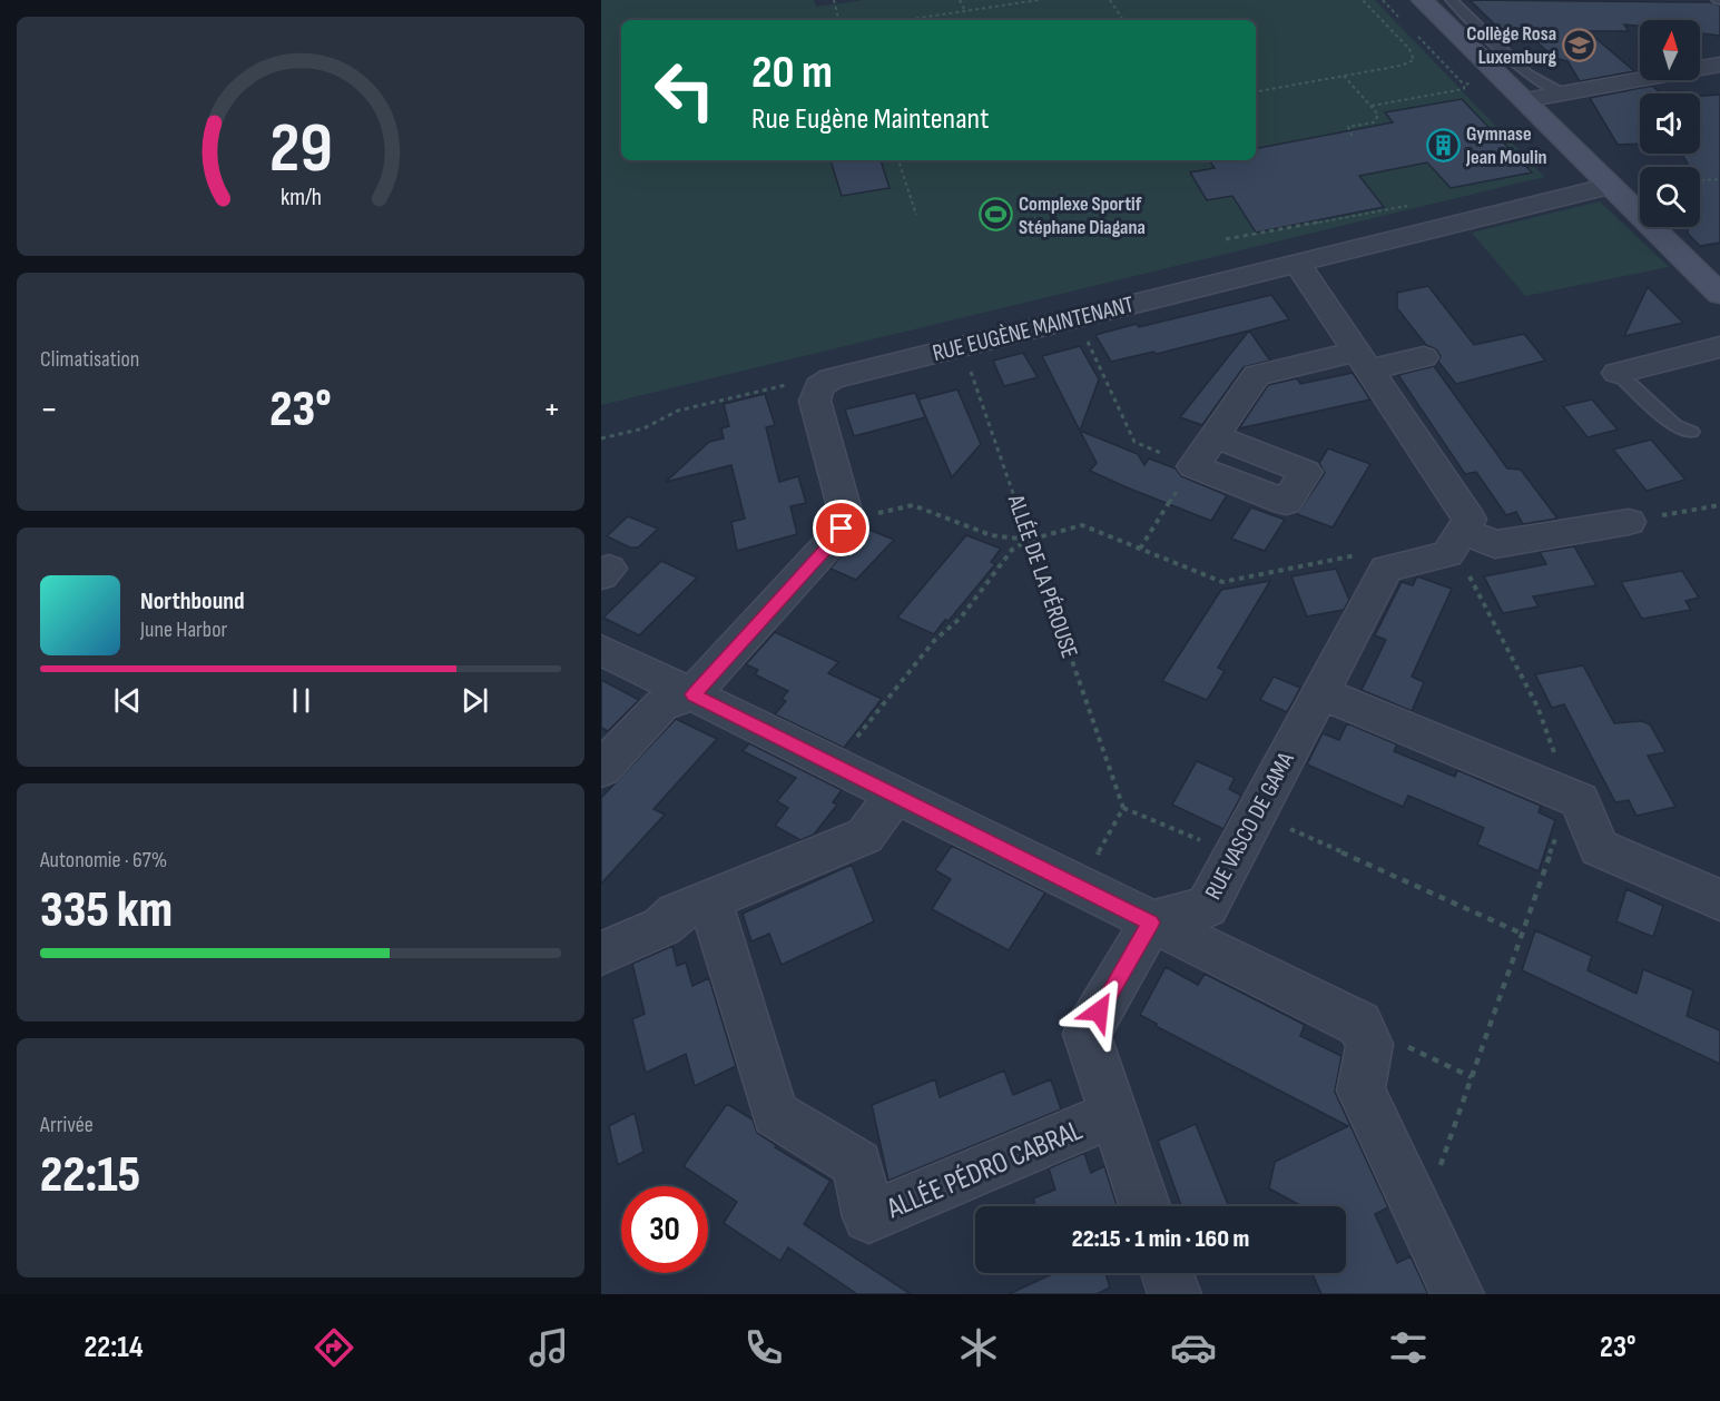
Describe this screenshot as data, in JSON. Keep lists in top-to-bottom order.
{
  "streets": {
    "street": ["RUE EUGÈNE MAINTENANT", "RUE VASCO DE GAMA", "ALLÉE PÉDRO CABRAL"],
    "path": ["ALLÉE DE LA PÉROUSE"]
  },
  "crossings": [
    ["RUE EUGÈNE MAINTENANT", "ALLÉE DE LA PÉROUSE"]
  ],
  "places": {
    "school or university": ["Collège Rosa Luxemburg"],
    "building": ["Gymnase Jean Moulin"],
    "sports": ["Complexe Sportif Stéphane Diagana"]
  },
  "north": "top",
  "page": {
    "turn": ["20 m", "Rue Eugène Maintenant"],
    "tile": [
      "Climatisation",
      ["Autonomie · 67%", "335 km"],
      ["Arrivée", "22:15"]
    ],
    "heat": ["−", "23°", "+"],
    "song": ["Northbound", "June Harbor"],
    "limit": "30",
    "trip": "22:15 · 1 min · 160 m",
    "tabs": ["22:14", "23°"],
    "gauge": ["29", "km/h"]
  }
}
